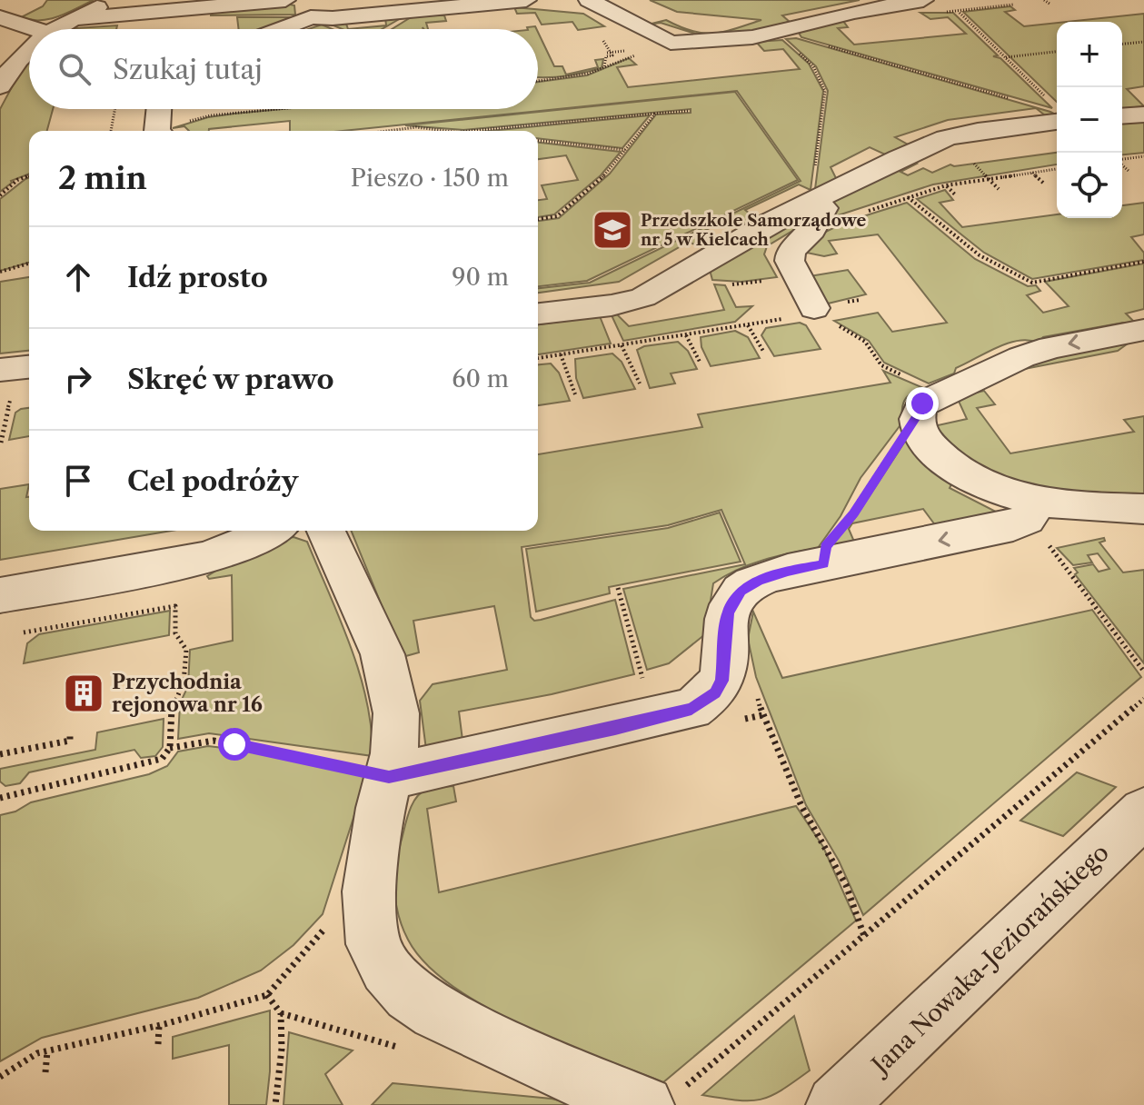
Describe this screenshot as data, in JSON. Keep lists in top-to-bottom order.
{
  "streets": {
    "street": ["Jana Nowaka-Jeziorańskiego"]
  },
  "places": {
    "school or university": ["Przedszkole Samorządowe nr 5 w Kielcach"],
    "building": ["Przychodnia rejonowa nr 16"]
  },
  "page": {
    "map_buttons": ["+", "−"],
    "search": "Szukaj tutaj",
    "heading": ["2 min", "Pieszo · 150 m"],
    "list": [
      ["Idź prosto", "90 m"],
      ["Skręć w prawo", "60 m"],
      "Cel podróży"
    ]
  }
}
